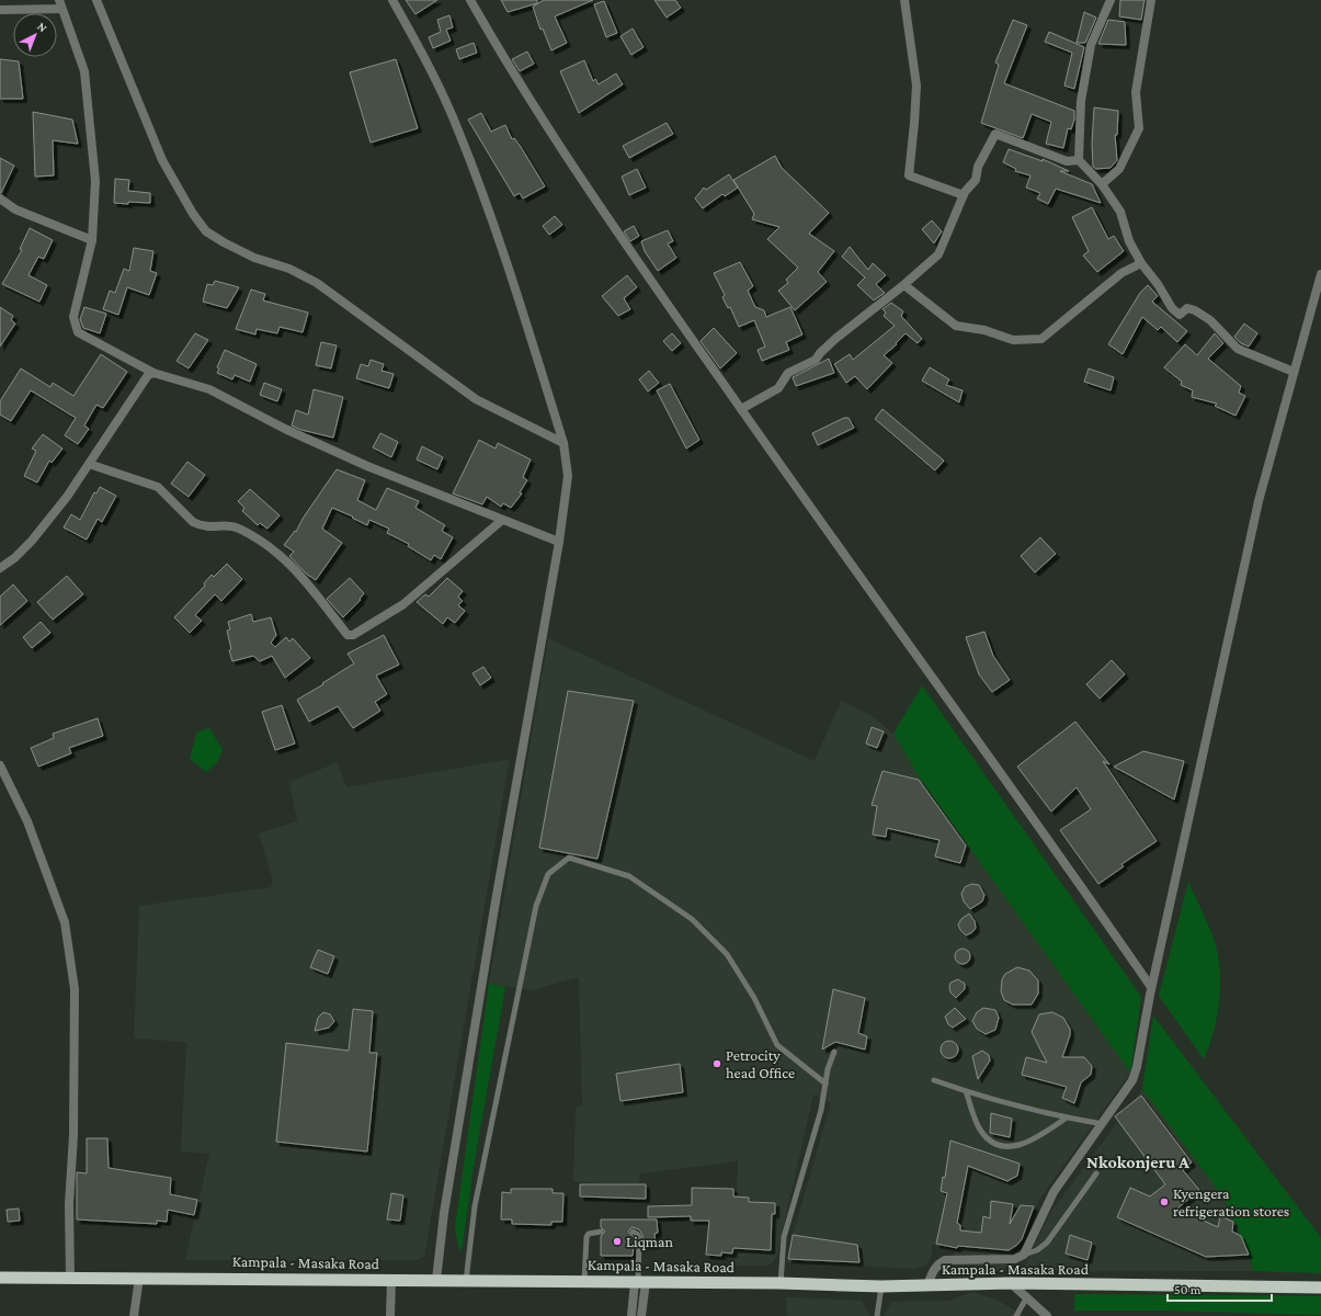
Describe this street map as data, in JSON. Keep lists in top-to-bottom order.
{
  "streets": {
    "highway": ["Kampala - Masaka Road"]
  },
  "districts": ["Nkokonjeru A"],
  "places": ["Petrocity head Office", "Kyengera refrigeration stores", "Liqman"],
  "scale_bar": "50 m",
  "north": "top right"
}
